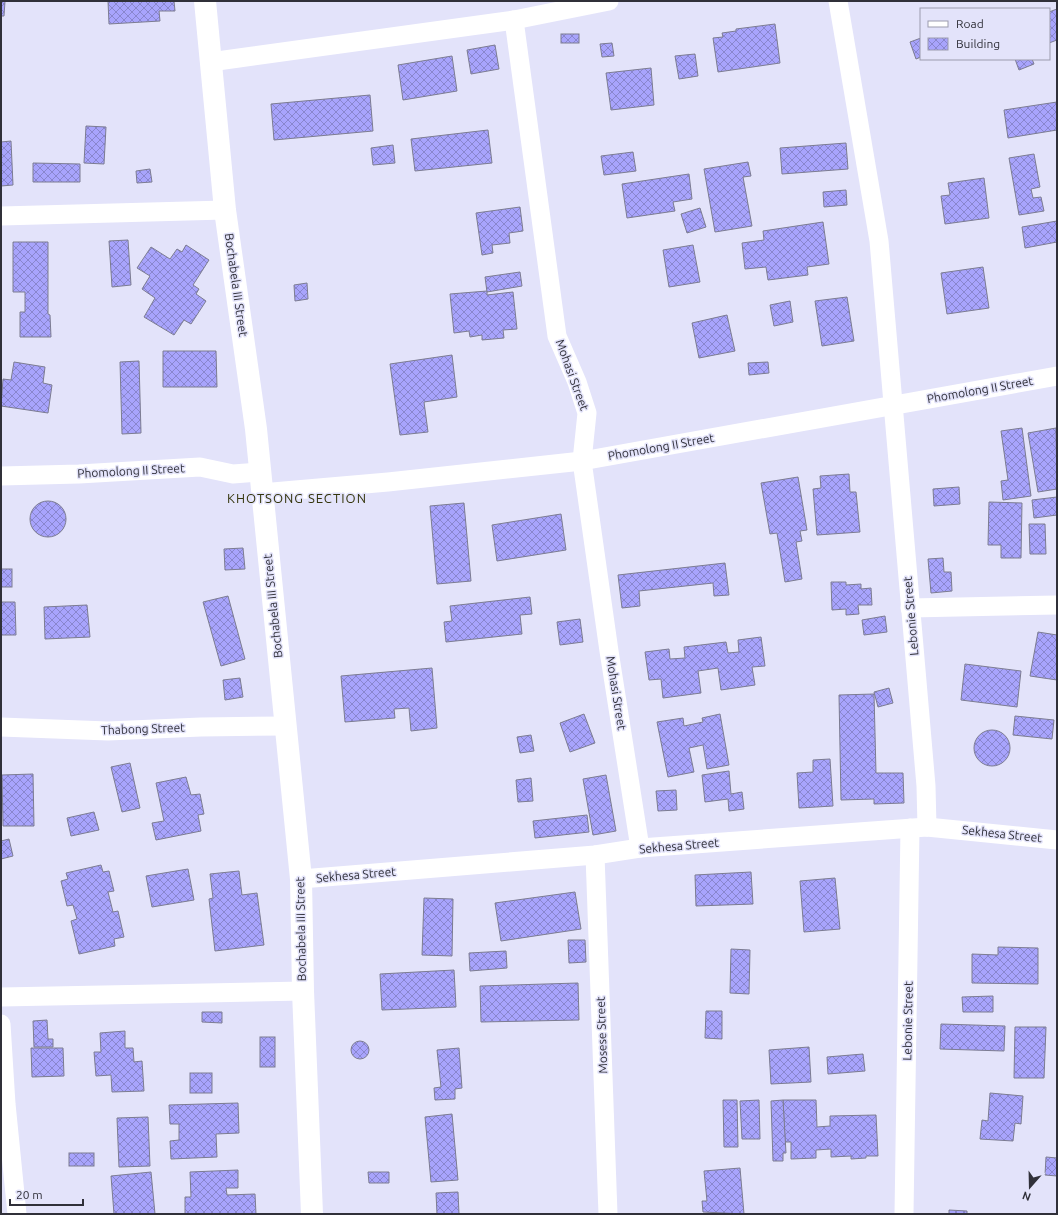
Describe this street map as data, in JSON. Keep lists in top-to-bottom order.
{
  "streets": {
    "street": [
      "Bochabela III Street",
      "Mohasi Street",
      "Phomolong II Street",
      "Lebonie Street",
      "Thabong Street",
      "Sekhesa Street",
      "Mosese Street"
    ]
  },
  "crossings": [
    ["Bochabela III Street", "Phomolong II Street"],
    ["Bochabela III Street", "Thabong Street"],
    ["Bochabela III Street", "Sekhesa Street"],
    ["Mohasi Street", "Phomolong II Street"],
    ["Mohasi Street", "Sekhesa Street"],
    ["Phomolong II Street", "Lebonie Street"],
    ["Lebonie Street", "Sekhesa Street"],
    ["Sekhesa Street", "Mosese Street"]
  ],
  "districts": ["KHOTSONG SECTION"],
  "legend": ["Road", "Building"],
  "scale_bar": "20 m",
  "north": "bottom"
}
